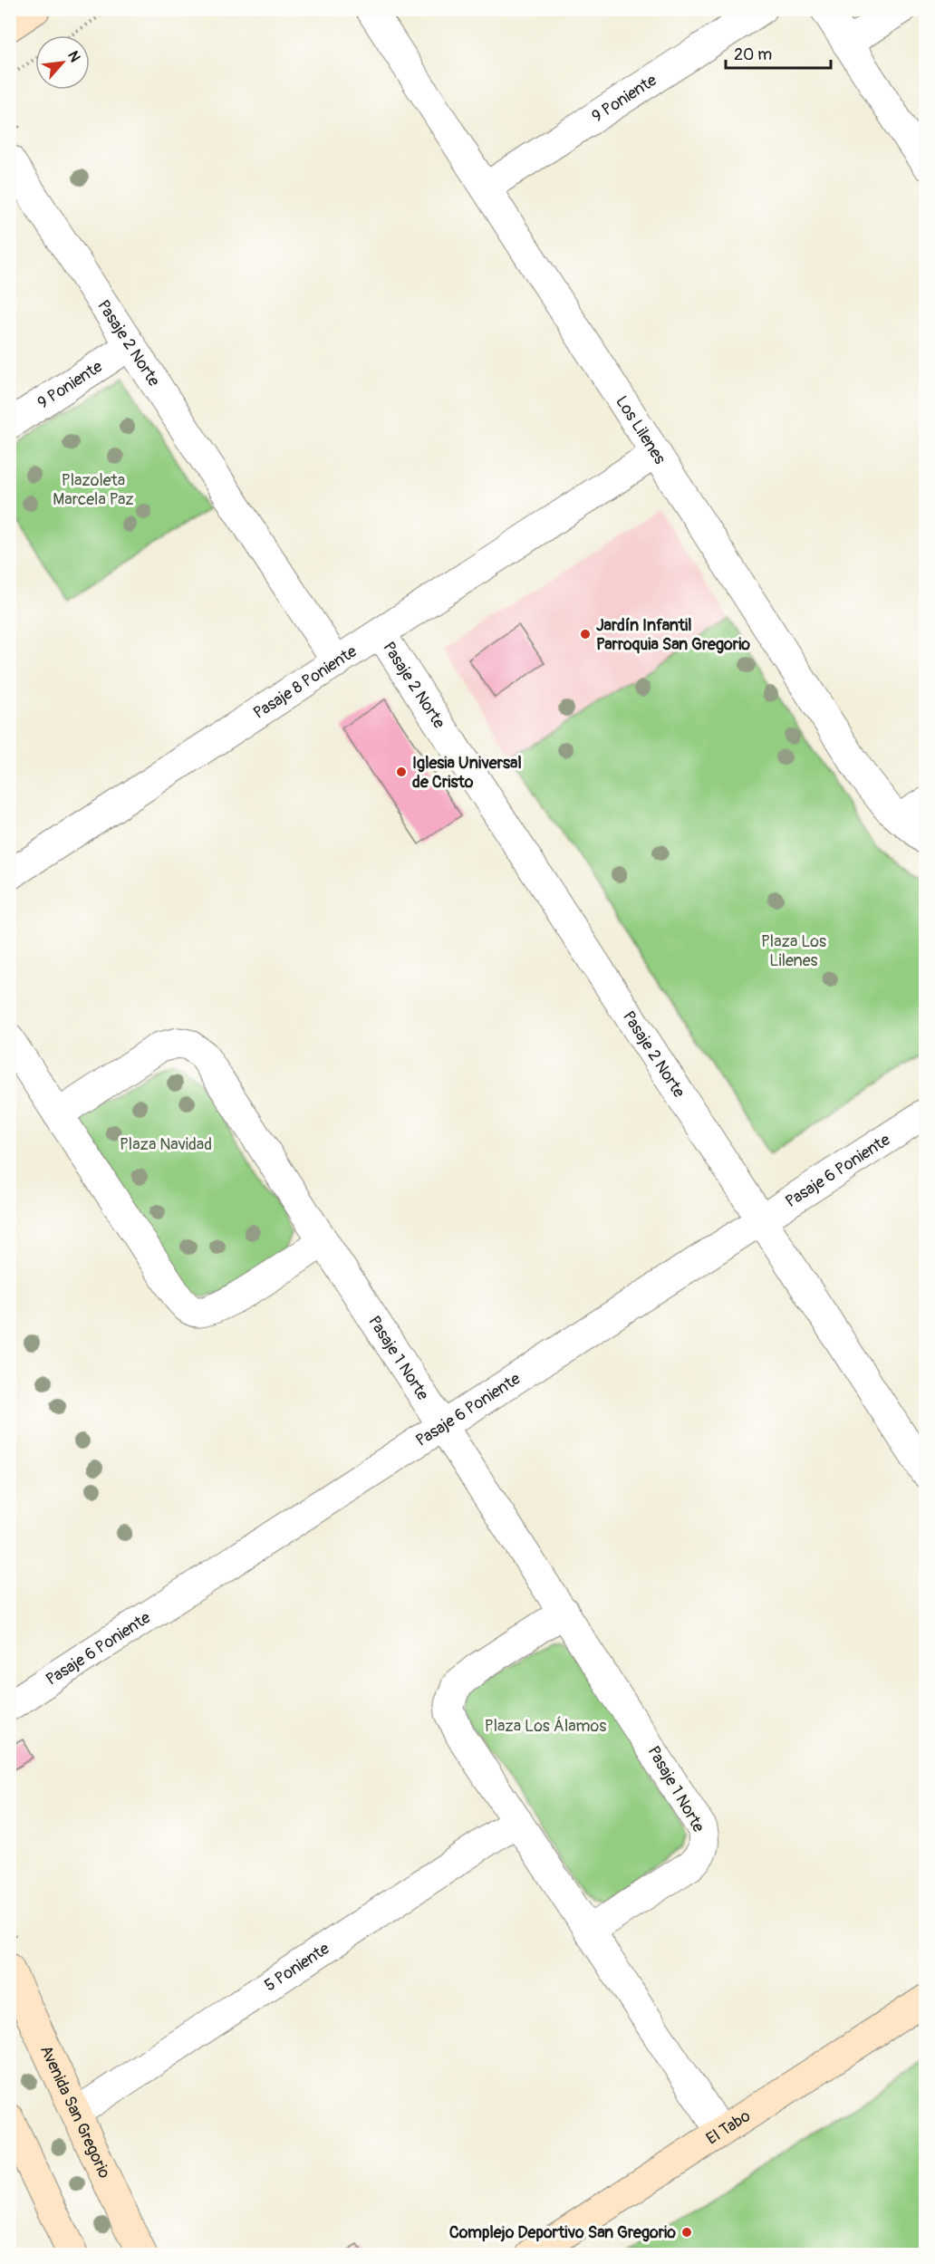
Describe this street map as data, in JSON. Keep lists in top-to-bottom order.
{
  "streets": {
    "street": [
      "9 Poniente",
      "Pasaje 2 Norte",
      "Los Lilenes",
      "Pasaje 8 Poniente",
      "Pasaje 6 Poniente",
      "Pasaje 1 Norte",
      "5 Poniente",
      "Avenida San Gregorio",
      "El Tabo"
    ]
  },
  "crossings": [
    ["9 Poniente", "Pasaje 2 Norte"],
    ["9 Poniente", "Los Lilenes"],
    ["Pasaje 2 Norte", "Pasaje 8 Poniente"],
    ["Pasaje 2 Norte", "Pasaje 6 Poniente"],
    ["Los Lilenes", "Pasaje 8 Poniente"],
    ["Pasaje 6 Poniente", "Pasaje 1 Norte"],
    ["5 Poniente", "Avenida San Gregorio"]
  ],
  "parks": [
    "Plazoleta Marcela Paz",
    "Plaza Los Lilenes",
    "Plaza Navidad",
    "Plaza Los Álamos"
  ],
  "places": ["Jardín Infantil Parroquia San Gregorio", "Iglesia Universal de Cristo", "Complejo Deportivo San Gregorio"],
  "scale_bar": "20 m",
  "north": "top right"
}
